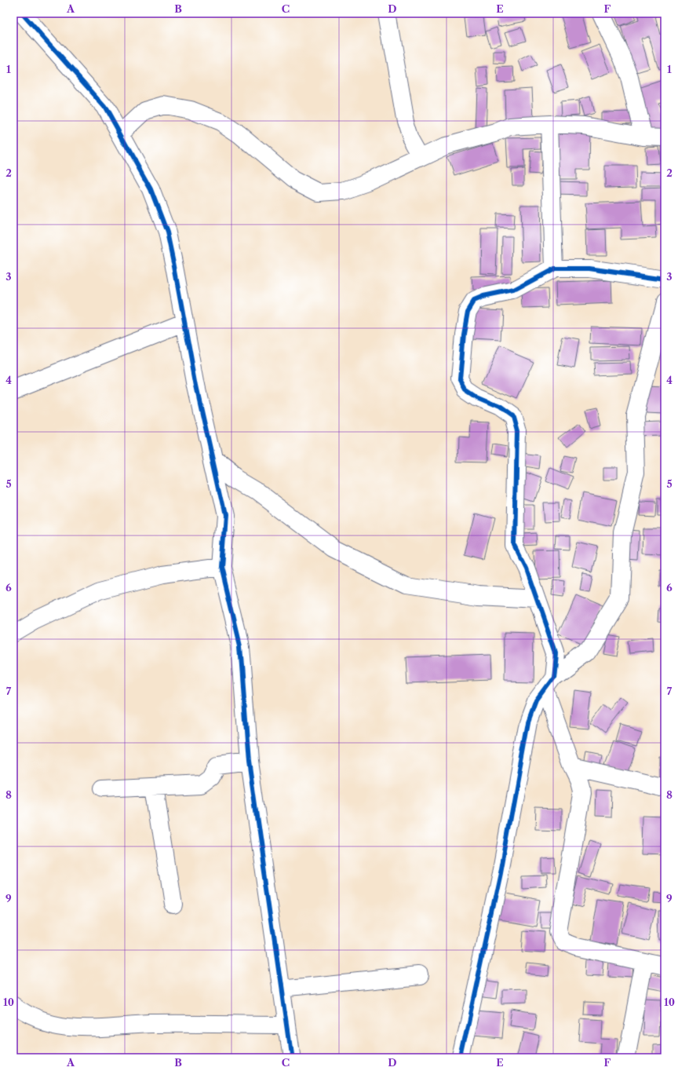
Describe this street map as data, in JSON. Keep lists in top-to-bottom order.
{
  "grid": {
    "columns": [
      "A",
      "B",
      "C",
      "D",
      "E",
      "F"
    ],
    "rows": [
      "1",
      "2",
      "3",
      "4",
      "5",
      "6",
      "7",
      "8",
      "9",
      "10"
    ]
  }
}
